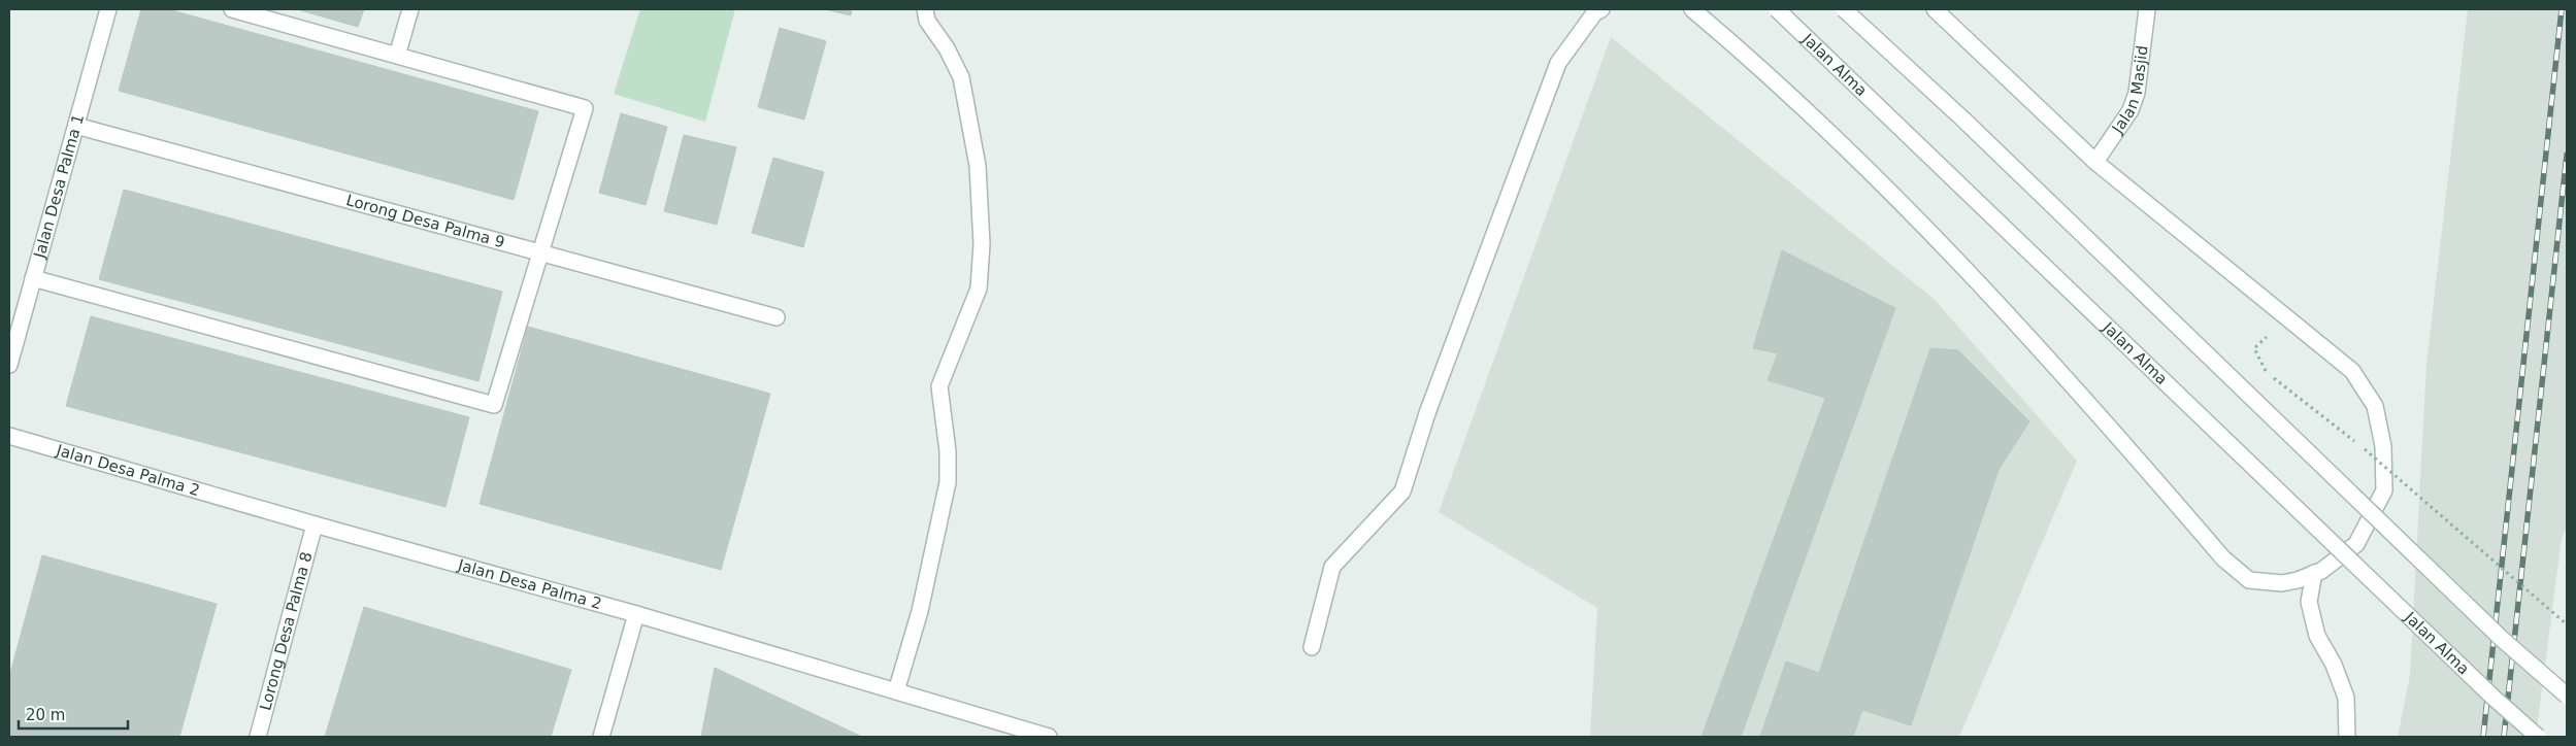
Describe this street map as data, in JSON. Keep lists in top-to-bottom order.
{
  "streets": {
    "main road": [
      "Jalan Alma",
      "Jalan Masjid",
      "Jalan Desa Palma 1",
      "Lorong Desa Palma 9",
      "Jalan Desa Palma 2",
      "Lorong Desa Palma 8"
    ]
  },
  "crossings": [
    ["Jalan Desa Palma 1", "Lorong Desa Palma 9"],
    ["Jalan Desa Palma 2", "Lorong Desa Palma 8"]
  ],
  "scale_bar": "20 m"
}
